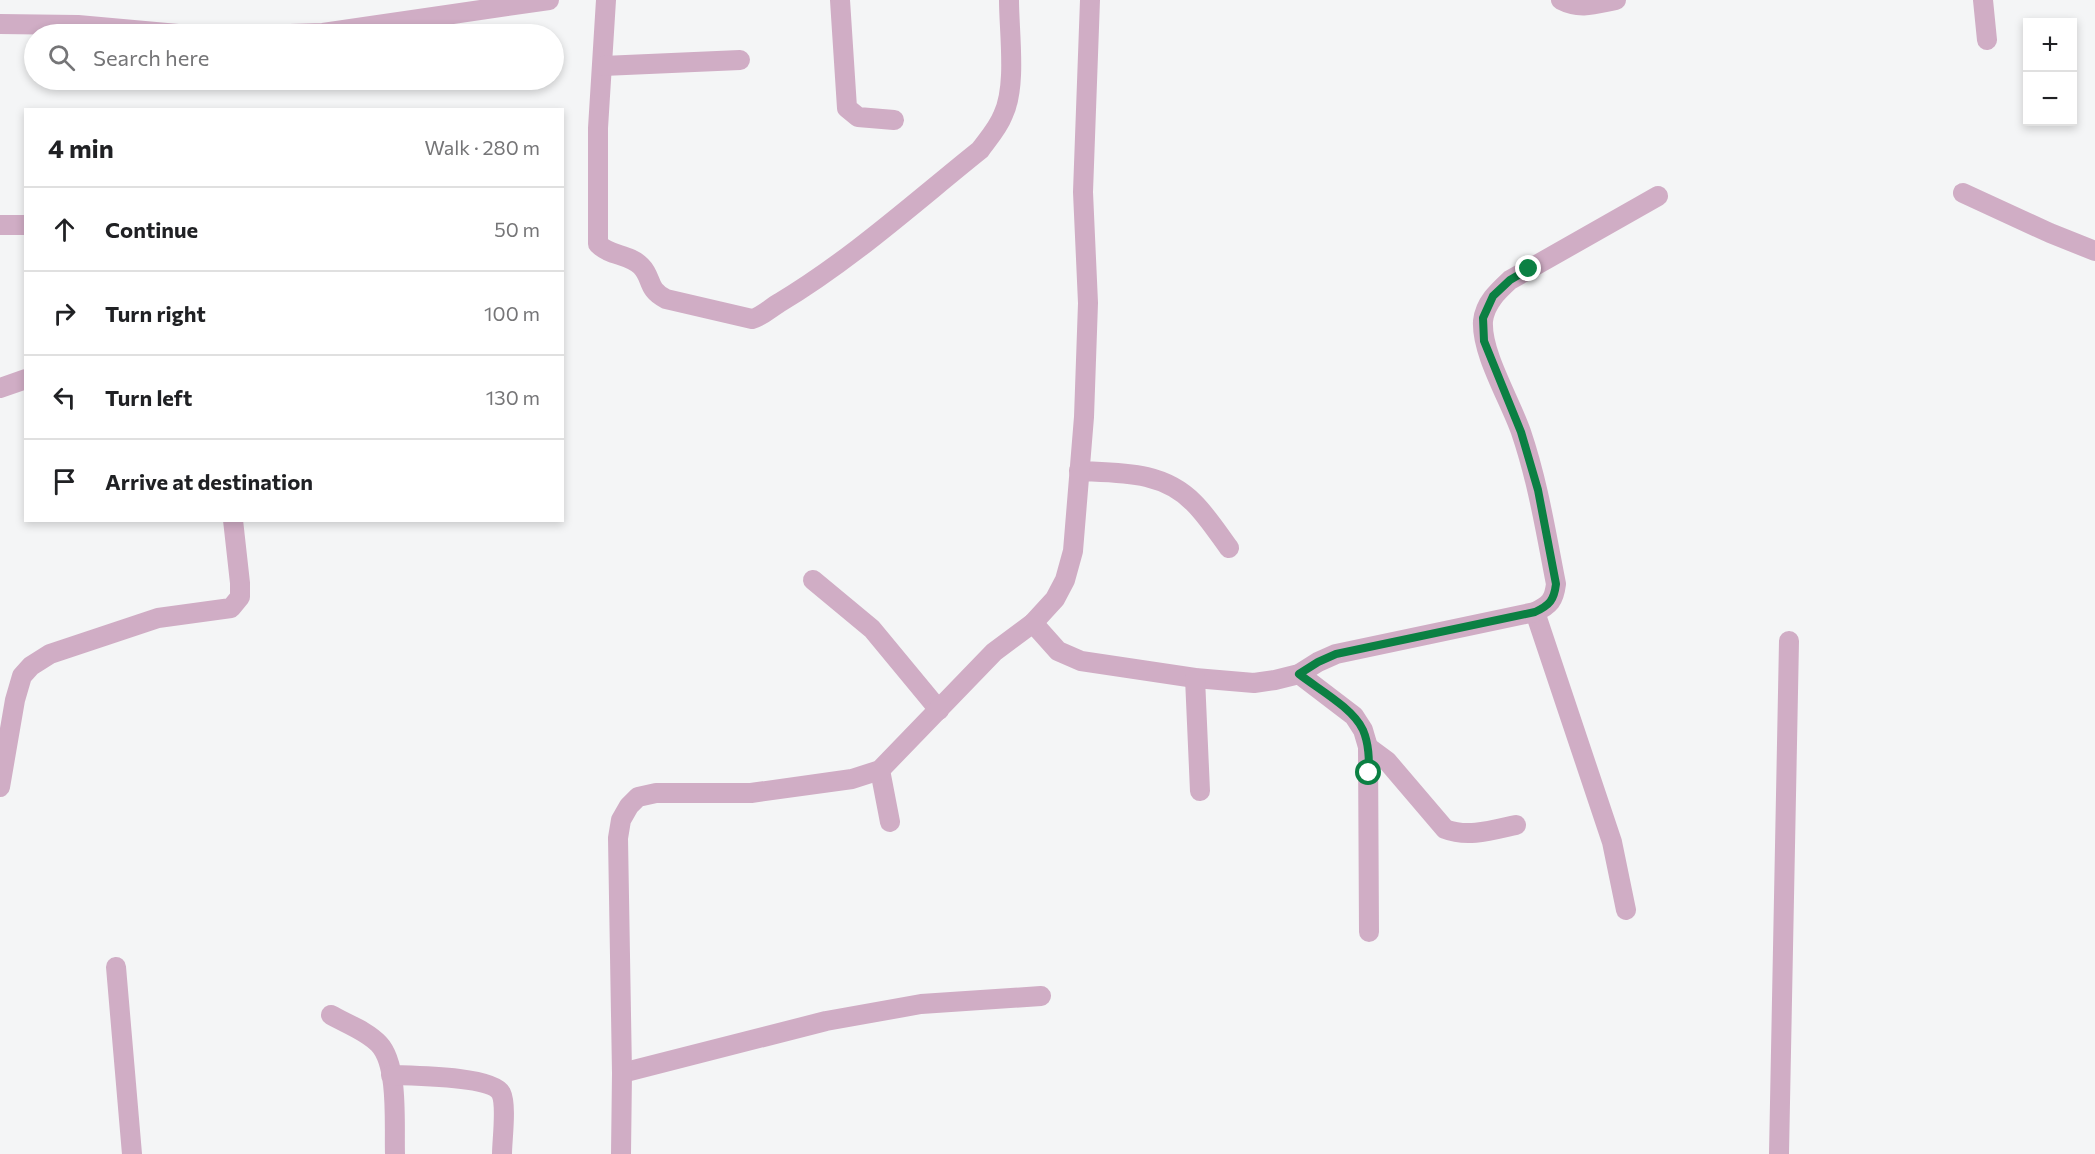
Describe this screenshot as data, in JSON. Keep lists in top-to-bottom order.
{
  "page": {
    "map_buttons": ["+", "−"],
    "search": "Search here",
    "heading": ["4 min", "Walk · 280 m"],
    "list": [
      ["Continue", "50 m"],
      ["Turn right", "100 m"],
      ["Turn left", "130 m"],
      "Arrive at destination"
    ]
  }
}
